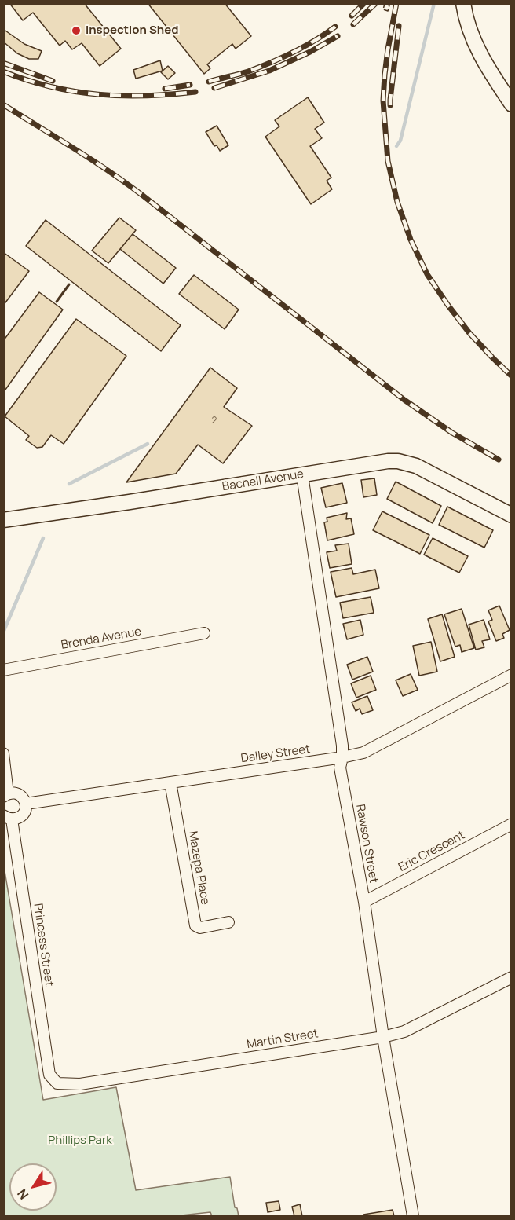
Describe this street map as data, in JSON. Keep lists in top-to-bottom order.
{
  "streets": {
    "main road": ["Bachell Avenue"],
    "street": [
      "Brenda Avenue",
      "Dalley Street",
      "Rawson Street",
      "Eric Crescent",
      "Mazepa Place",
      "Princess Street",
      "Martin Street"
    ]
  },
  "crossings": [
    ["Bachell Avenue", "Rawson Street"],
    ["Dalley Street", "Rawson Street"],
    ["Dalley Street", "Mazepa Place"],
    ["Rawson Street", "Eric Crescent"],
    ["Rawson Street", "Martin Street"],
    ["Princess Street", "Martin Street"]
  ],
  "parks": ["Phillips Park"],
  "places": ["Inspection Shed"],
  "house_numbers": ["2"],
  "north": "bottom left"
}
